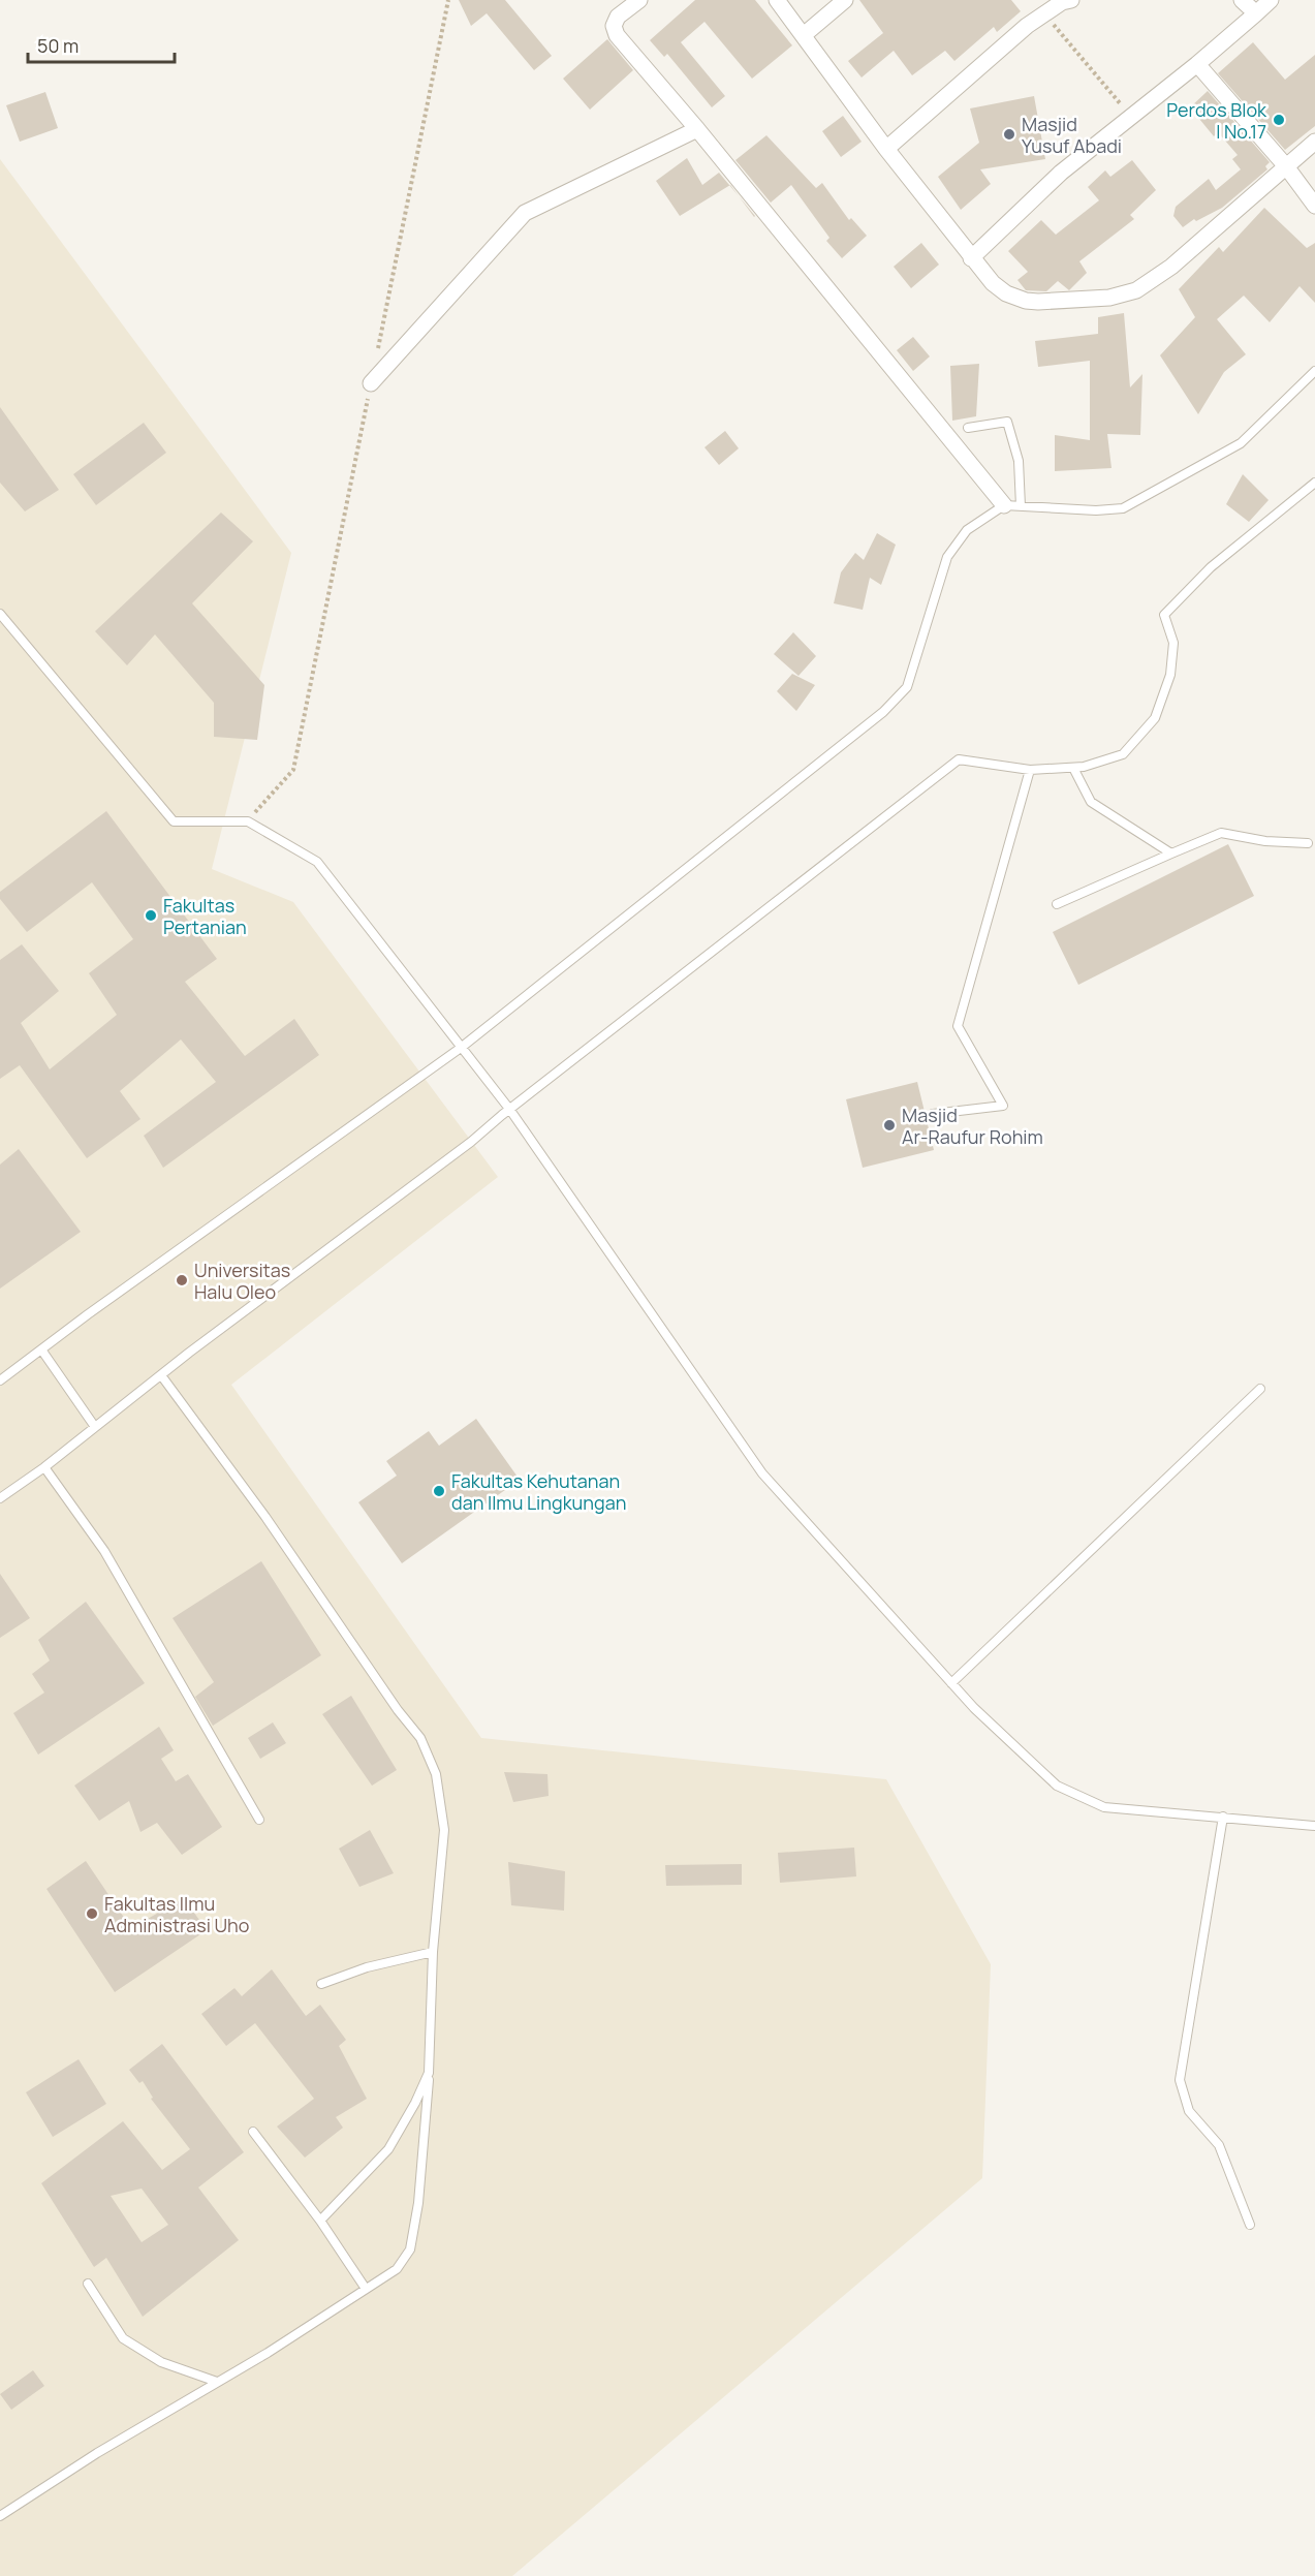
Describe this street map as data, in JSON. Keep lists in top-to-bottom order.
{
  "places": [
    "Perdos Blok I No.17",
    "Masjid Yusuf Abadi",
    "Fakultas Pertanian",
    "Masjid Ar-Raufur Rohim",
    "Universitas Halu Oleo",
    "Fakultas Kehutanan dan Ilmu Lingkungan",
    "Fakultas Ilmu Administrasi Uho"
  ],
  "scale_bar": "50 m"
}
